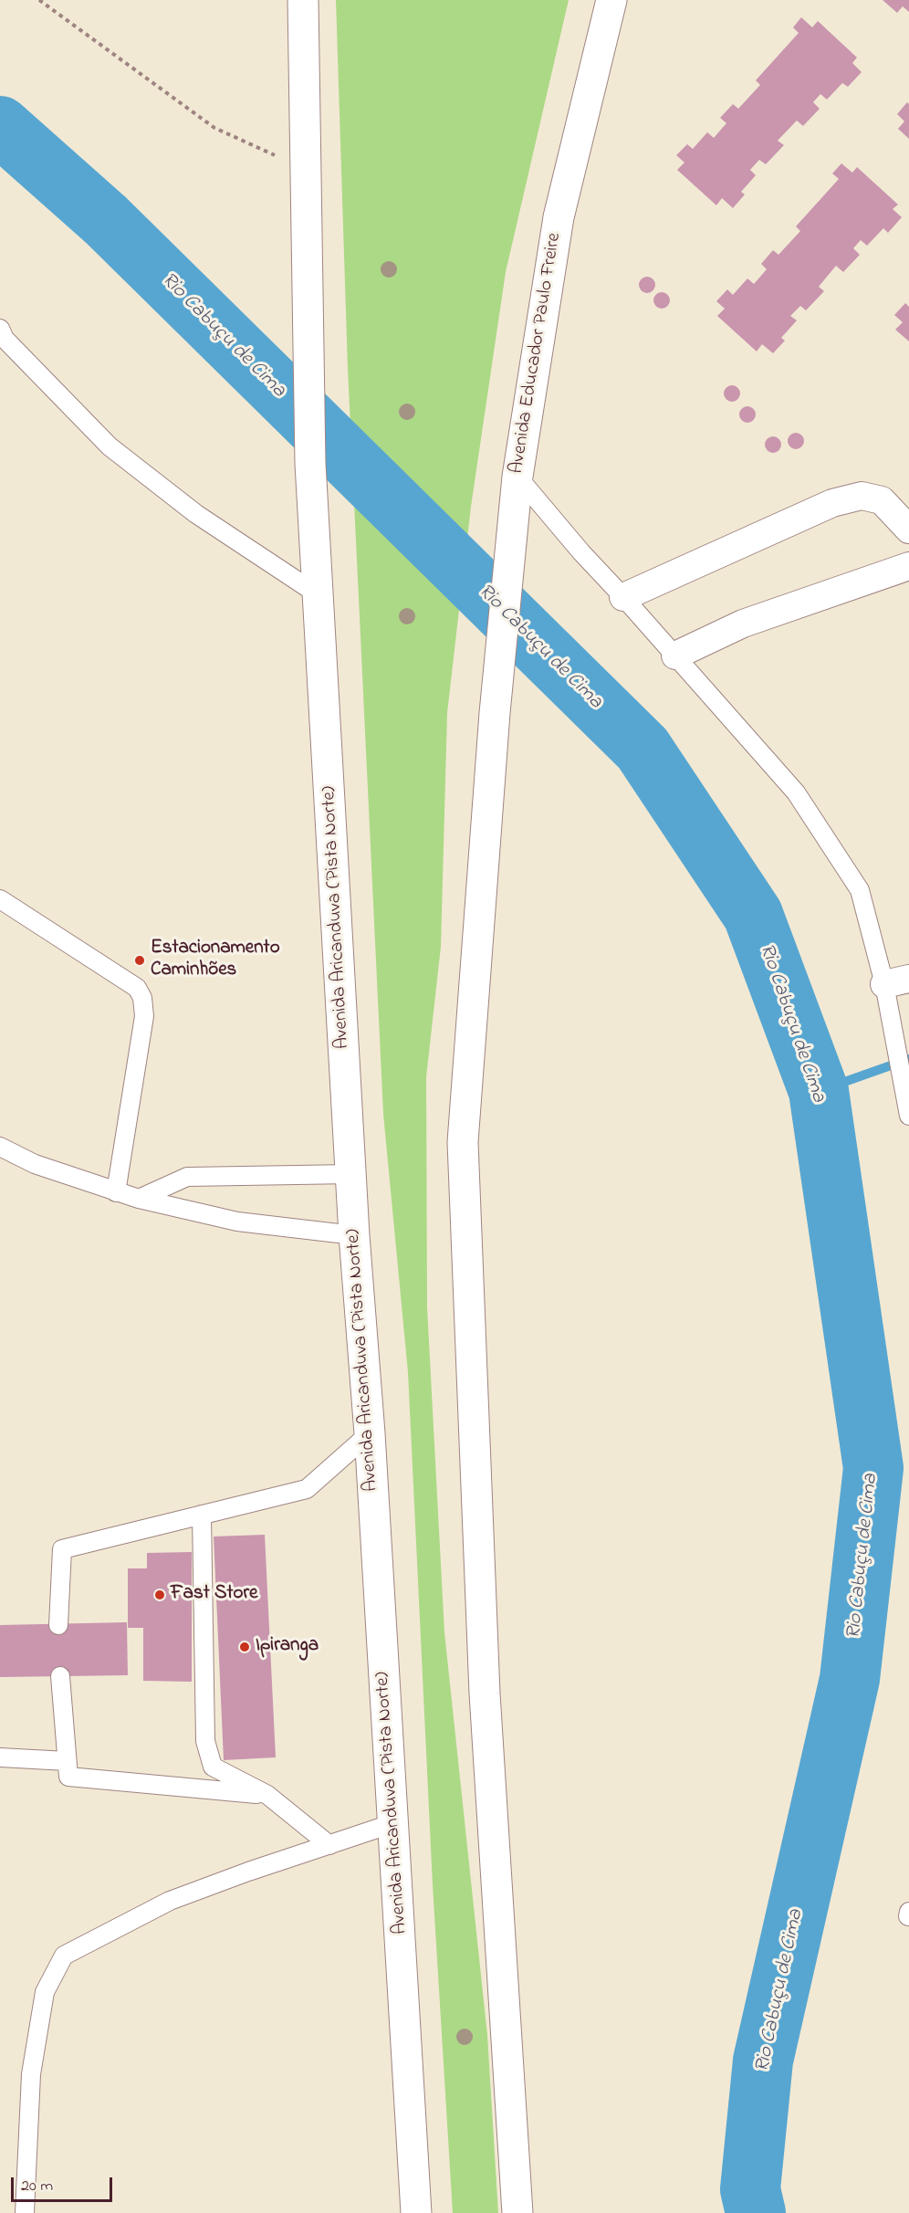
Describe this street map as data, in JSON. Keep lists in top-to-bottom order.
{
  "streets": {
    "highway": ["Avenida Educador Paulo Freire", "Avenida Aricanduva (Pista Norte)"]
  },
  "water": ["Rio Cabuçu de Cima"],
  "places": ["Estacionamento Caminhões", "Fast Store", "Ipiranga"],
  "scale_bar": "20 m"
}
